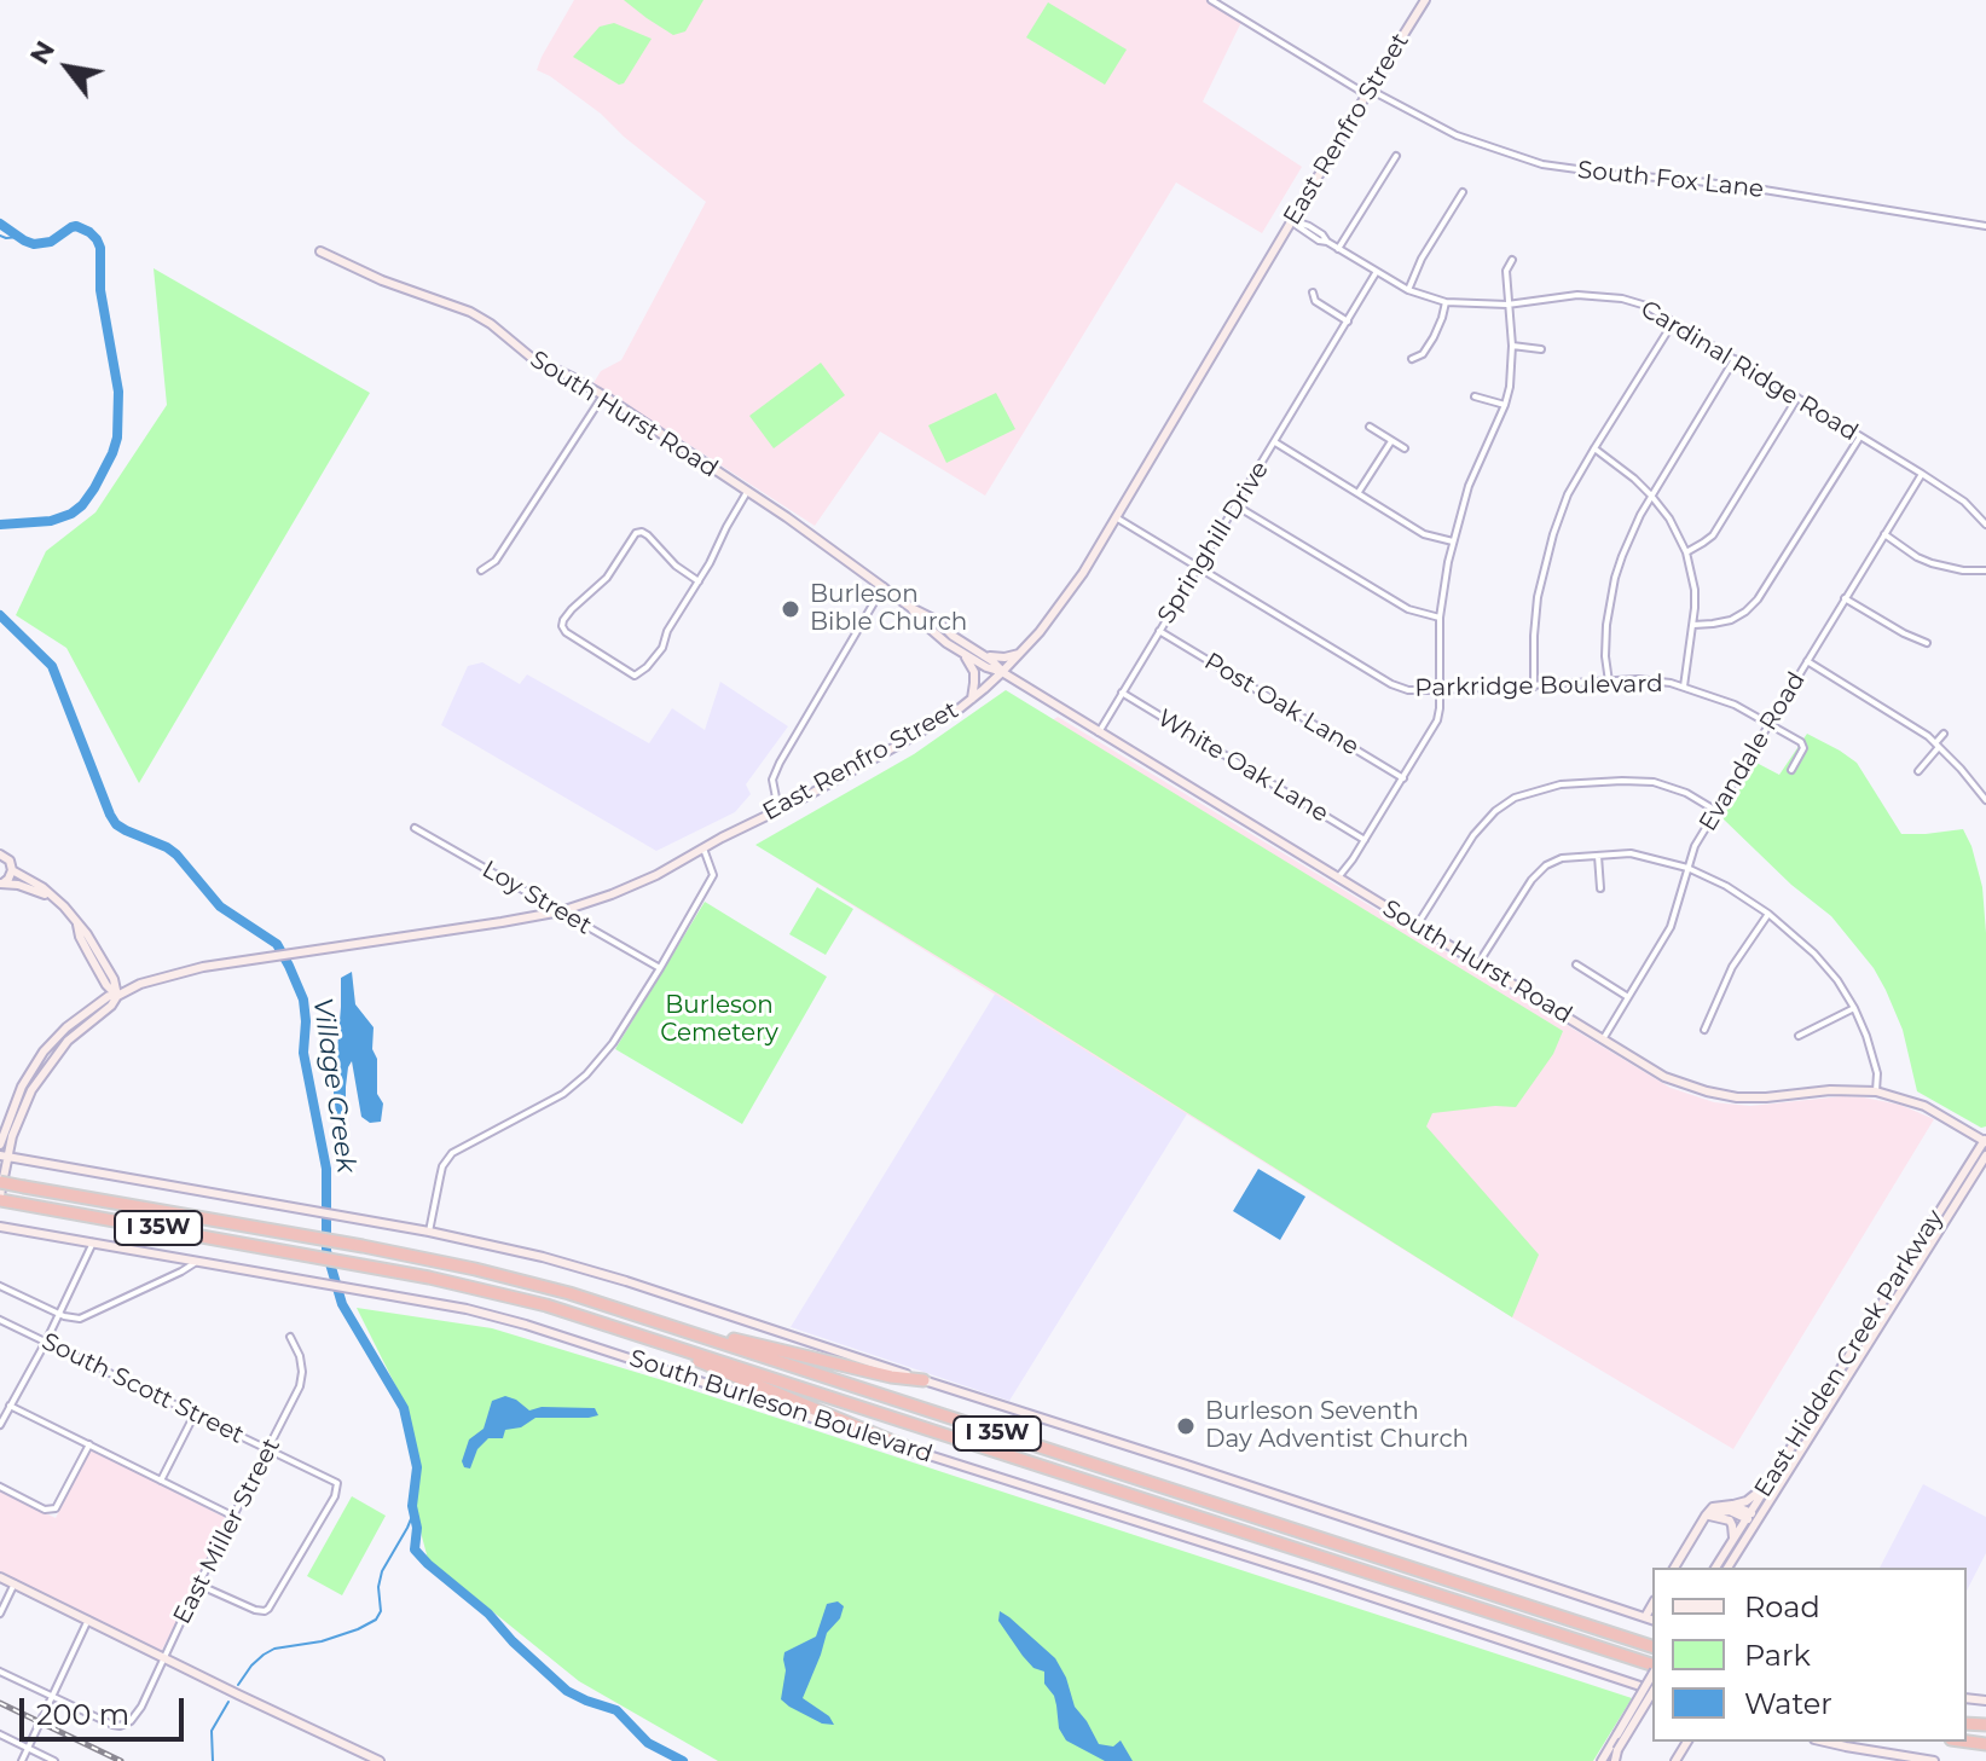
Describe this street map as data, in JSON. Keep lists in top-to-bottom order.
{
  "streets": {
    "highway": ["I 35W"],
    "main road": [
      "East Renfro Street",
      "South Hurst Road",
      "East Hidden Creek Parkway",
      "South Burleson Boulevard"
    ],
    "street": [
      "South Fox Lane",
      "Cardinal Ridge Road",
      "Springhill Drive",
      "Parkridge Boulevard",
      "Post Oak Lane",
      "Evandale Road",
      "White Oak Lane",
      "Loy Street",
      "South Scott Street",
      "East Miller Street"
    ]
  },
  "crossings": [
    ["East Renfro Street", "South Fox Lane"],
    ["East Renfro Street", "Cardinal Ridge Road"],
    ["East Renfro Street", "South Hurst Road"],
    ["East Renfro Street", "Parkridge Boulevard"],
    ["East Renfro Street", "Loy Street"],
    ["East Renfro Street", "I 35W"],
    ["Cardinal Ridge Road", "Springhill Drive"],
    ["Cardinal Ridge Road", "Evandale Road"],
    ["South Hurst Road", "Springhill Drive"],
    ["South Hurst Road", "Evandale Road"],
    ["South Hurst Road", "East Hidden Creek Parkway"],
    ["Springhill Drive", "Parkridge Boulevard"],
    ["Springhill Drive", "Post Oak Lane"],
    ["Springhill Drive", "White Oak Lane"],
    ["Parkridge Boulevard", "Evandale Road"],
    ["South Scott Street", "East Miller Street"]
  ],
  "water": ["Village Creek"],
  "parks": ["Burleson Cemetery"],
  "places": ["Burleson Bible Church", "Burleson Seventh Day Adventist Church"],
  "legend": ["Road", "Park", "Water"],
  "scale_bar": "200 m",
  "north": "top left"
}
